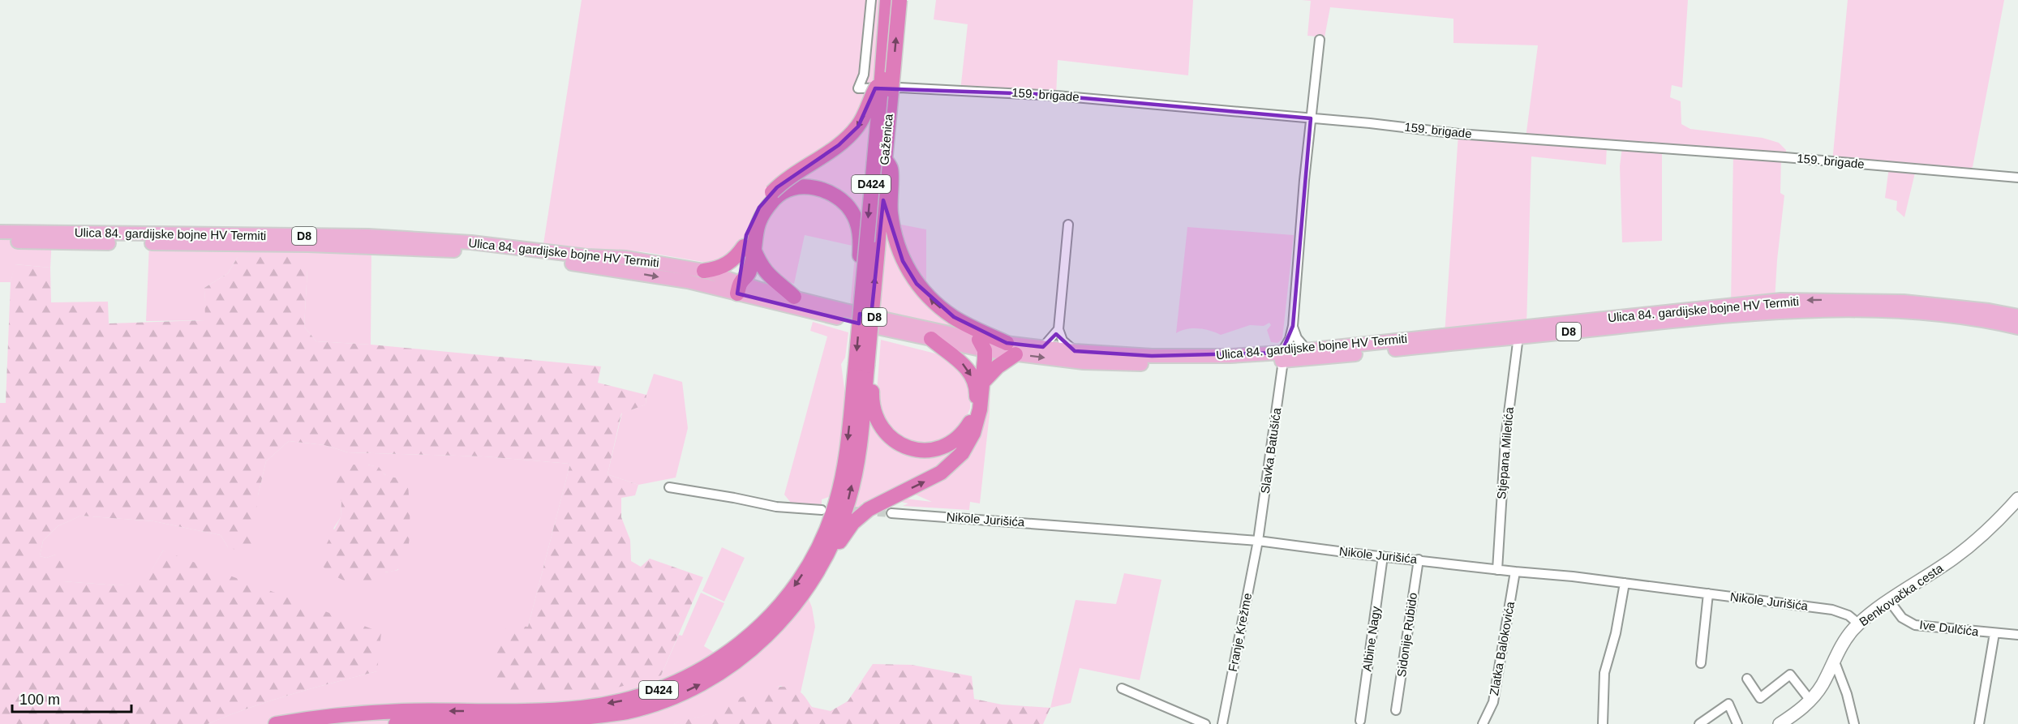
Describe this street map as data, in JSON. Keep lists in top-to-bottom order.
{
  "streets": {
    "highway": ["Gaženica", "D424"],
    "main road": ["Ulica 84. gardijske bojne HV Termiti", "D8", "Benkovačka cesta"],
    "street": [
      "159. brigade",
      "Slavka Batušića",
      "Stjepana Miletića",
      "Nikole Jurišića",
      "Ive Dulčića",
      "Franje Krežme",
      "Sidonije Rubido",
      "Albine Nagy",
      "Zlatka Balokovića"
    ]
  },
  "crossings": [
    ["159. brigade", "Slavka Batušića"],
    ["Gaženica", "D424"],
    ["Ulica 84. gardijske bojne HV Termiti", "Slavka Batušića"],
    ["Ulica 84. gardijske bojne HV Termiti", "Stjepana Miletića"],
    ["Slavka Batušića", "Nikole Jurišića"],
    ["Slavka Batušića", "Franje Krežme"],
    ["Stjepana Miletića", "Nikole Jurišića"],
    ["Nikole Jurišića", "Benkovačka cesta"],
    ["Nikole Jurišića", "Franje Krežme"],
    ["Nikole Jurišića", "Sidonije Rubido"],
    ["Nikole Jurišića", "Albine Nagy"],
    ["Nikole Jurišića", "Zlatka Balokovića"],
    ["Benkovačka cesta", "Ive Dulčića"]
  ],
  "scale_bar": "100 m"
}
